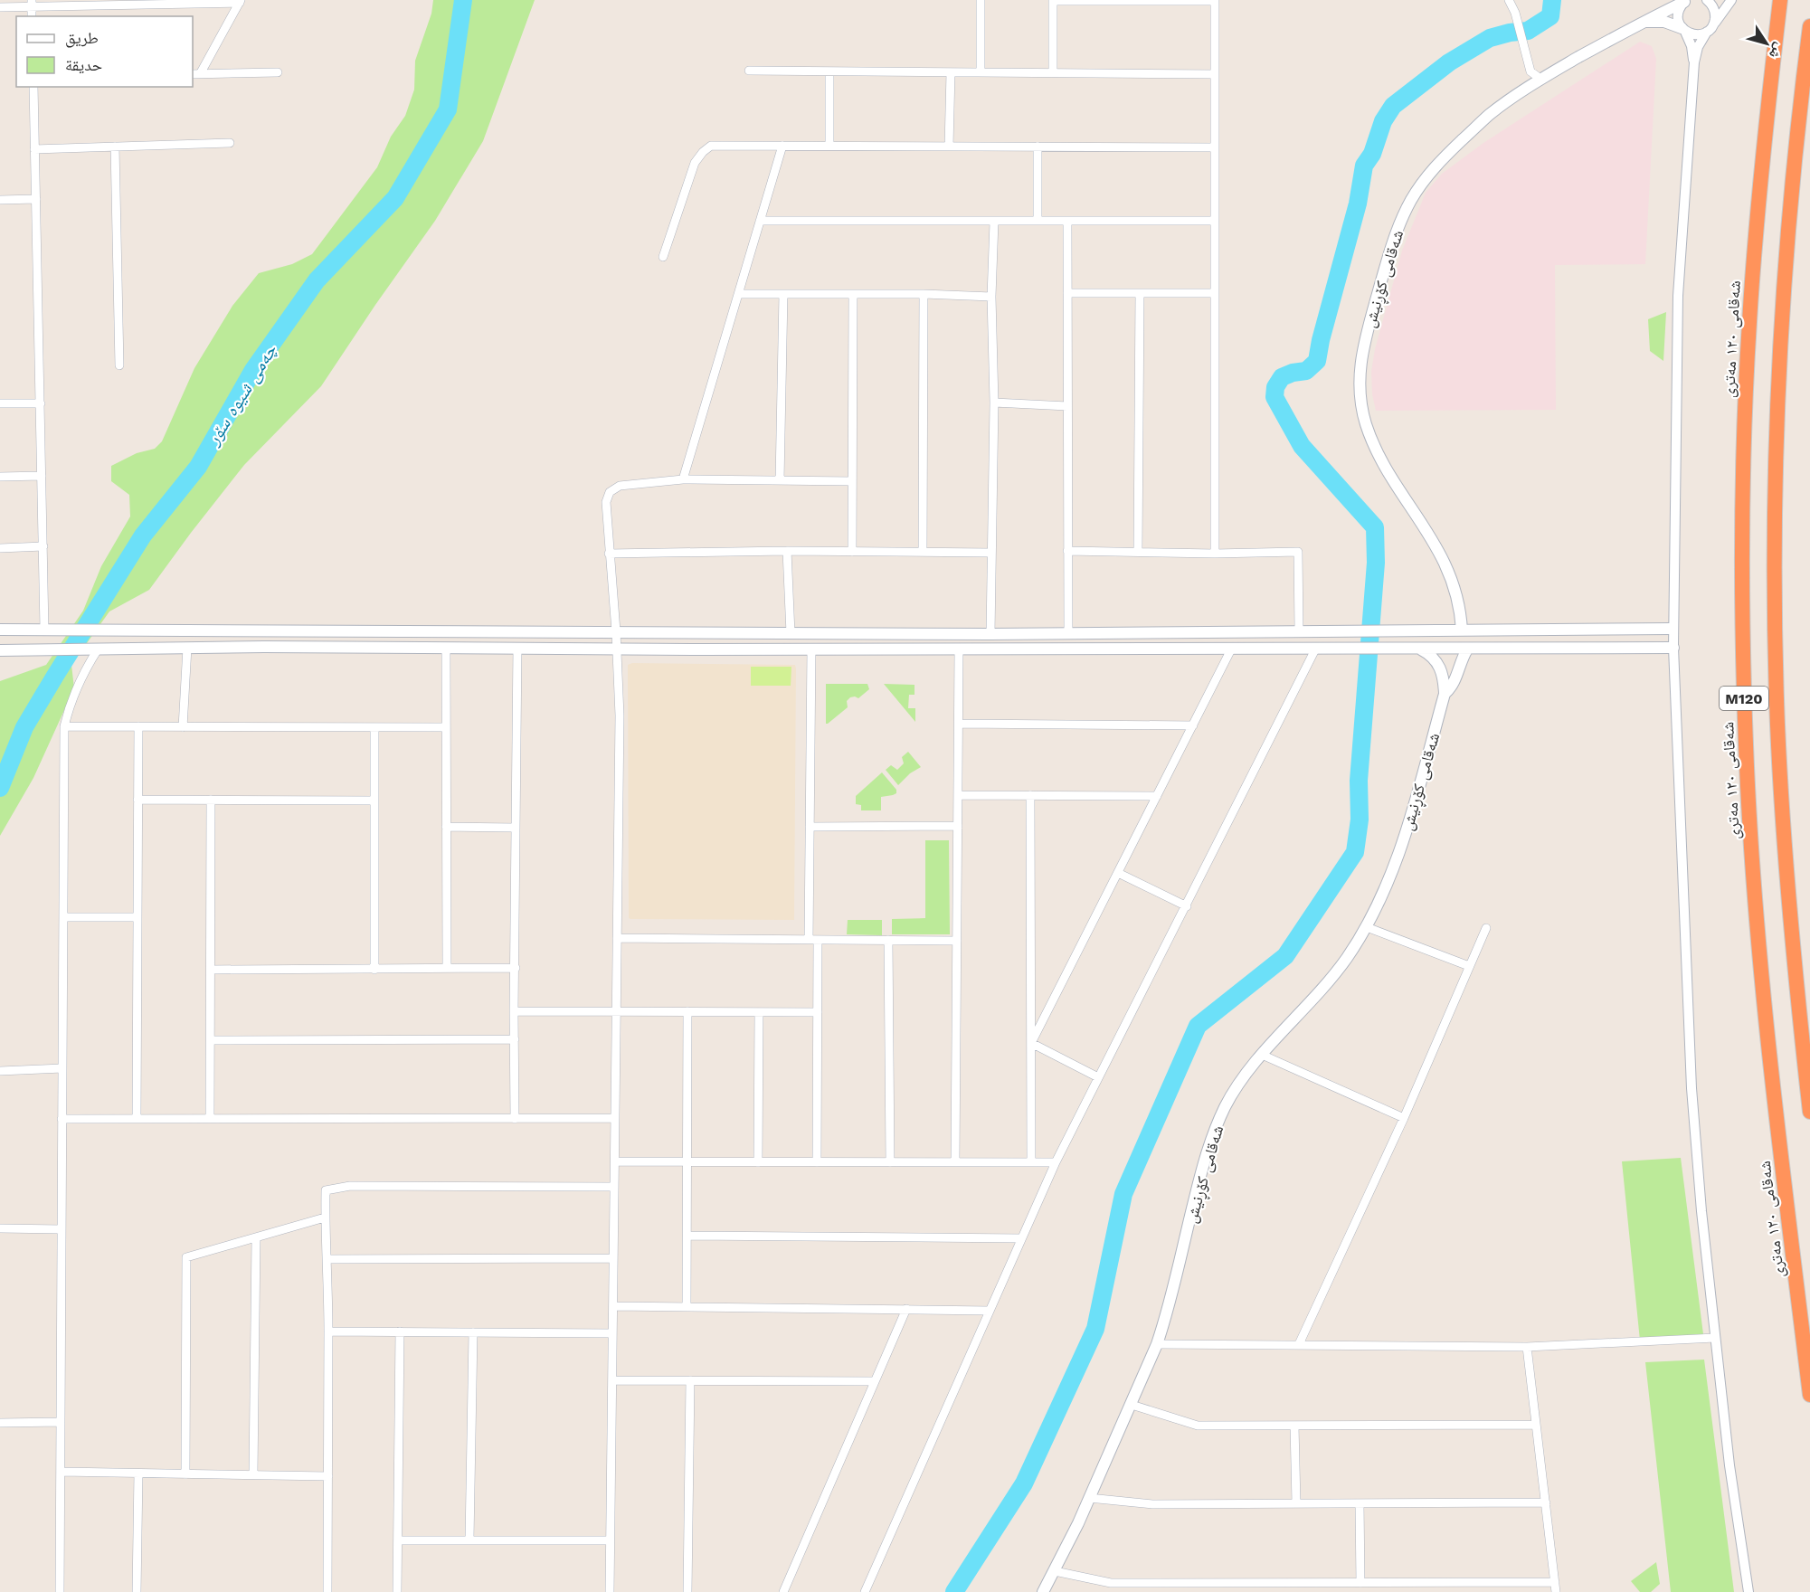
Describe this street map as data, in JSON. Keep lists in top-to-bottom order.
{
  "streets": {
    "highway": ["شەقامی ١٢٠ مەتری", "M120"],
    "main road": ["شەقامی کۆڕنیش"]
  },
  "water": ["چەمی شیوە سۆر"],
  "legend": ["طريق", "حديقة"],
  "north": "bottom right"
}
